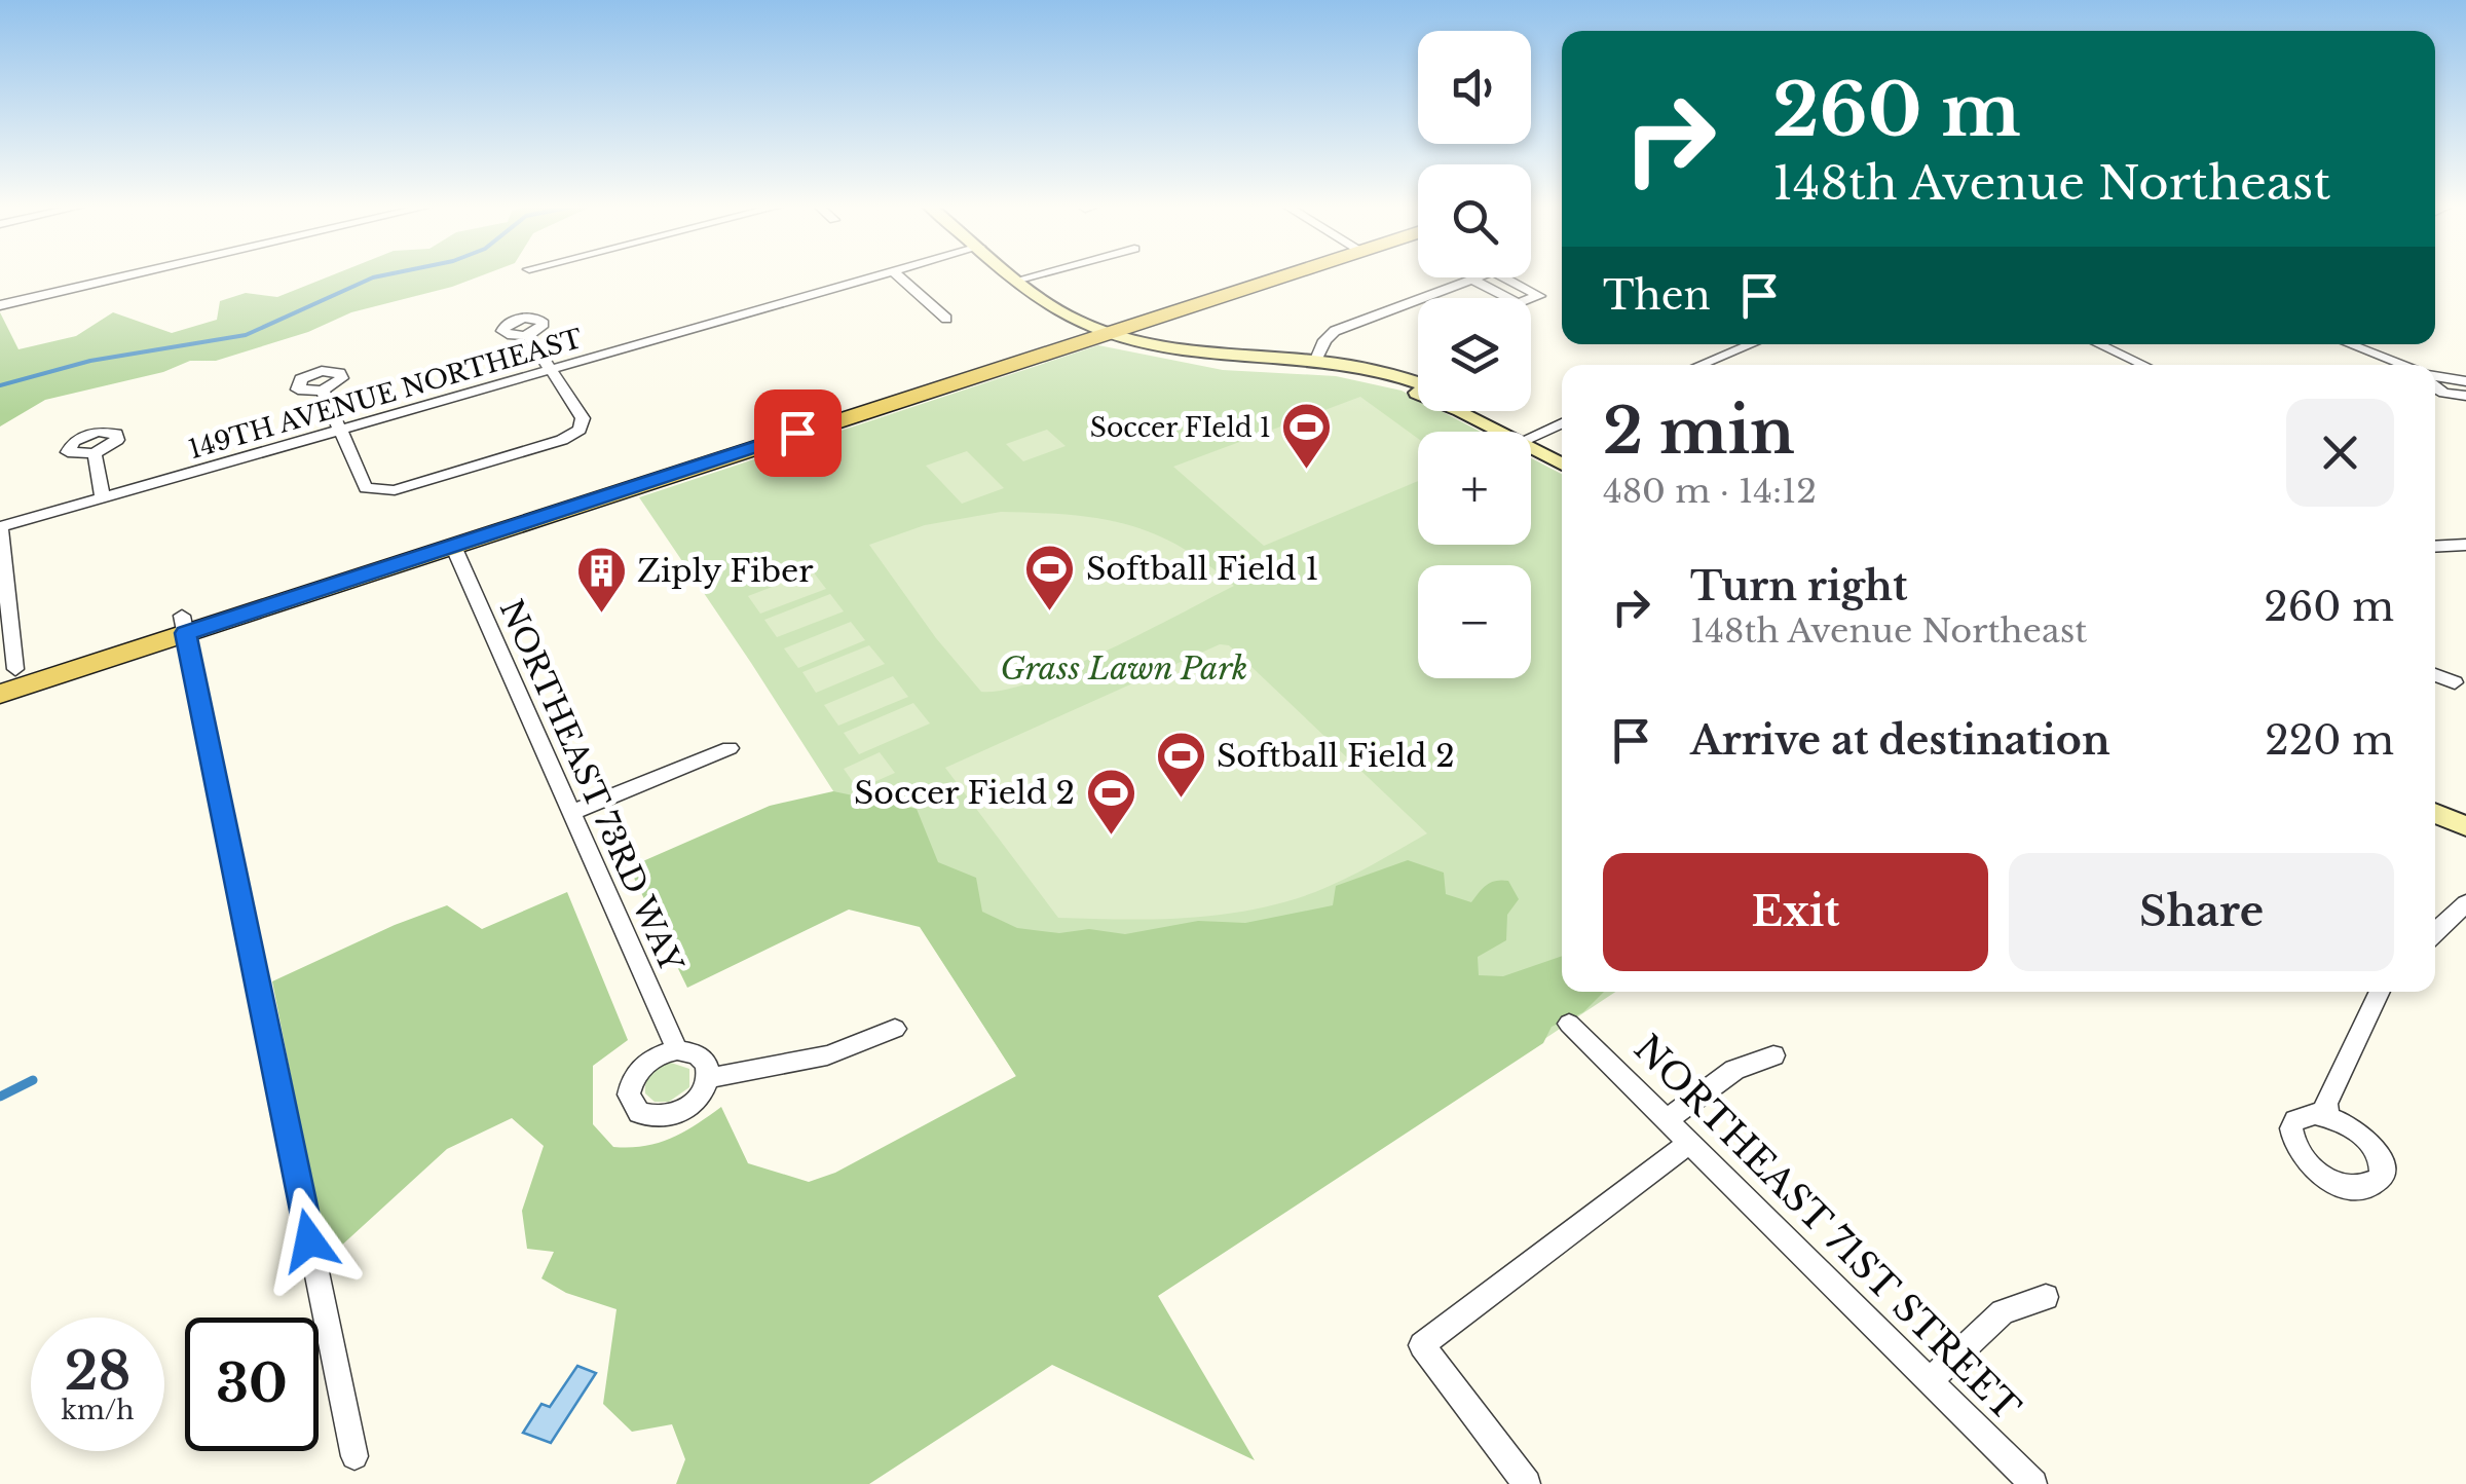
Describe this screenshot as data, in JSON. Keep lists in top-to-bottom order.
{
  "streets": {
    "street": ["149TH AVENUE NORTHEAST", "NORTHEAST 73RD WAY", "NORTHEAST 71ST STREET"]
  },
  "parks": ["Grass Lawn Park"],
  "places": {
    "sports": [
      "Soccer FIeld 1",
      "Softball Field 1",
      "Softball Field 2",
      "Soccer Field 2"
    ],
    "building": ["Ziply Fiber"]
  },
  "page": {
    "map_buttons": ["+", "−"],
    "turn": ["260 m", "148th Avenue Northeast"],
    "then": "Then",
    "heading": ["2 min", "480 m · 14:12"],
    "list": [
      {
        "name": "Turn right",
        "note": "148th Avenue Northeast",
        "value": "260 m"
      },
      {
        "name": "Arrive at destination",
        "value": "220 m"
      }
    ],
    "buttons": ["Exit", "Share"],
    "speed": "28 km/h",
    "limit": "30"
  }
}
